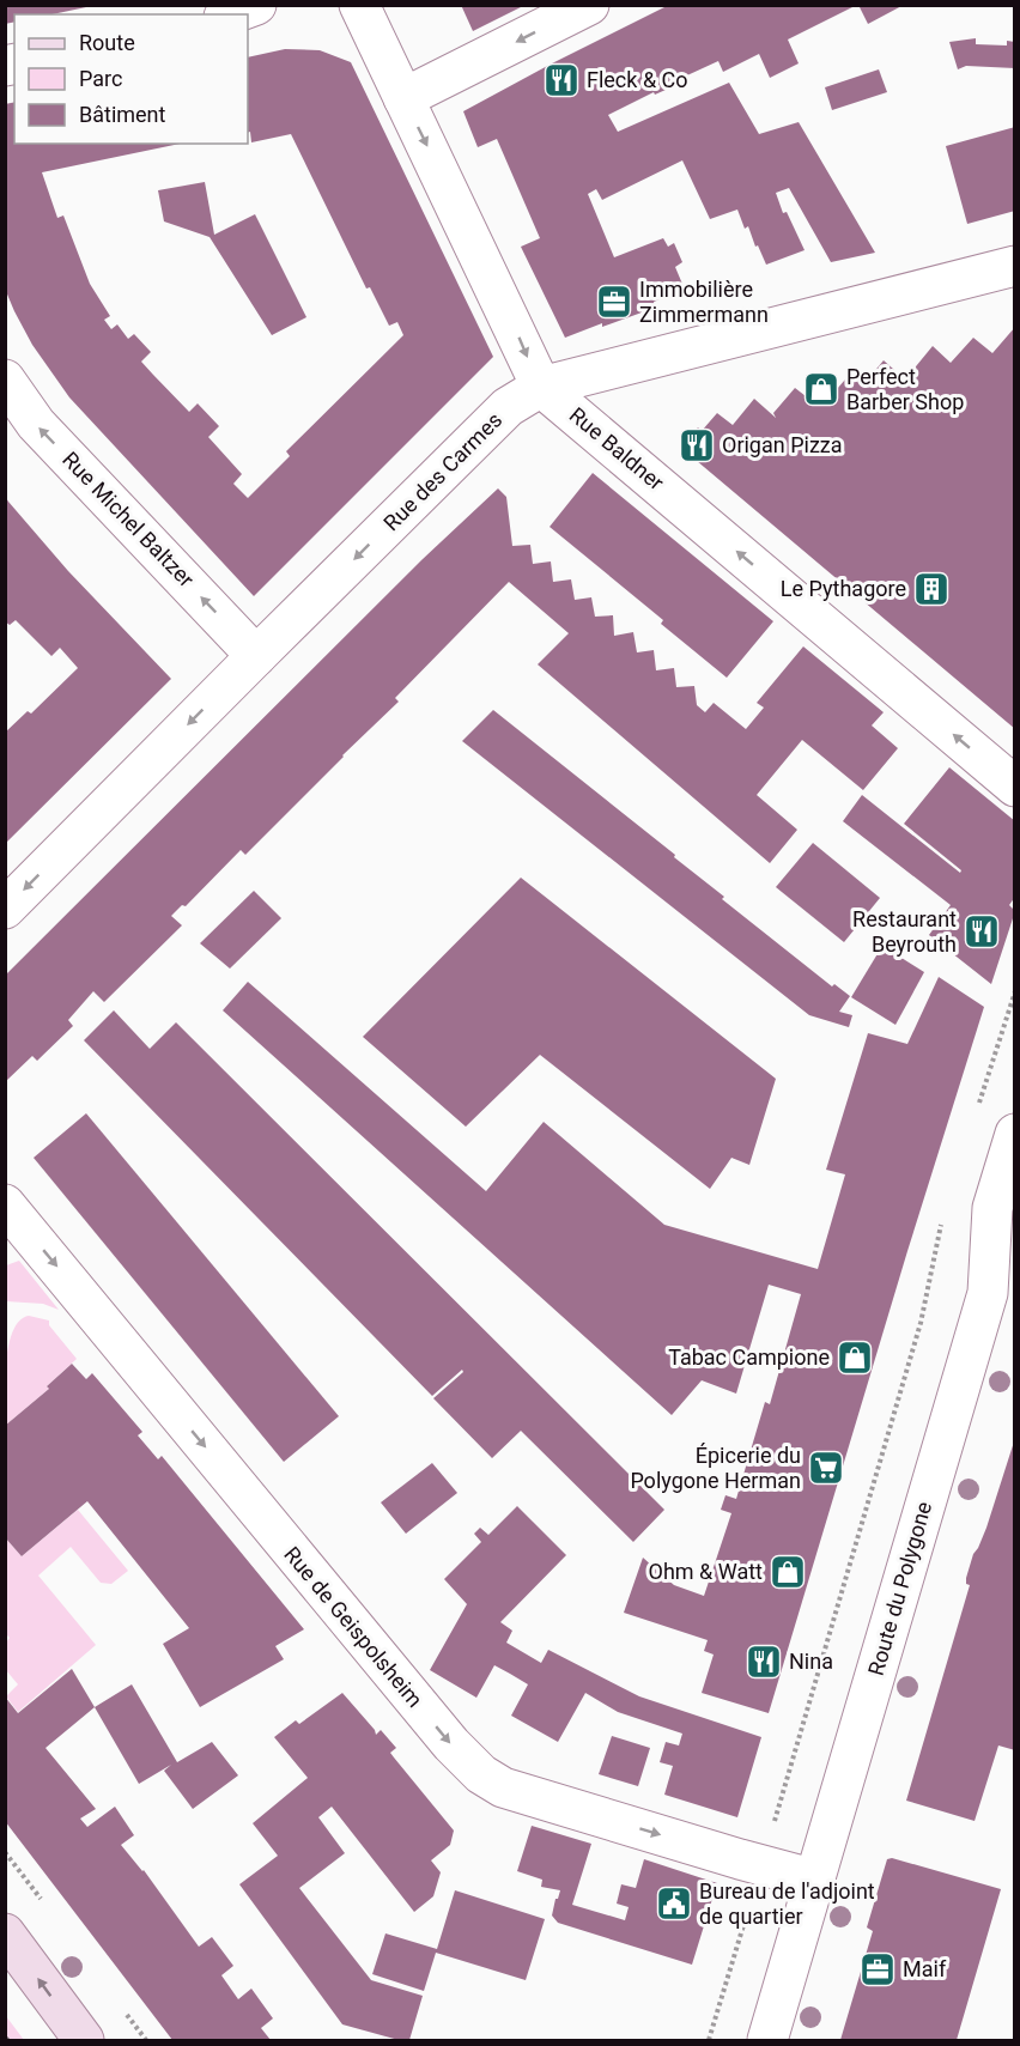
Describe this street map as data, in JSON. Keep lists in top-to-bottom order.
{
  "streets": {
    "street": [
      "Rue Baldner",
      "Rue des Carmes",
      "Rue Michel Baltzer",
      "Route du Polygone",
      "Rue de Geispolsheim"
    ]
  },
  "crossings": [
    ["Rue Baldner", "Rue des Carmes"],
    ["Rue des Carmes", "Rue Michel Baltzer"],
    ["Route du Polygone", "Rue de Geispolsheim"]
  ],
  "one_way": ["Rue des Carmes", "Rue Michel Baltzer", "Rue de Geispolsheim"],
  "places": {
    "restaurant": [
      "Fleck & Co",
      "Origan Pizza",
      "Restaurant Beyrouth",
      "Nina"
    ],
    "office": ["Immobilière Zimmermann", "Maif"],
    "shop": ["Perfect Barber Shop", "Tabac Campione", "Ohm & Watt"],
    "building": ["Le Pythagore"],
    "supermarket": ["Épicerie du Polygone Herman"],
    "public building": ["Bureau de l'adjoint de quartier"]
  },
  "legend": ["Route", "Parc", "Bâtiment"]
}
